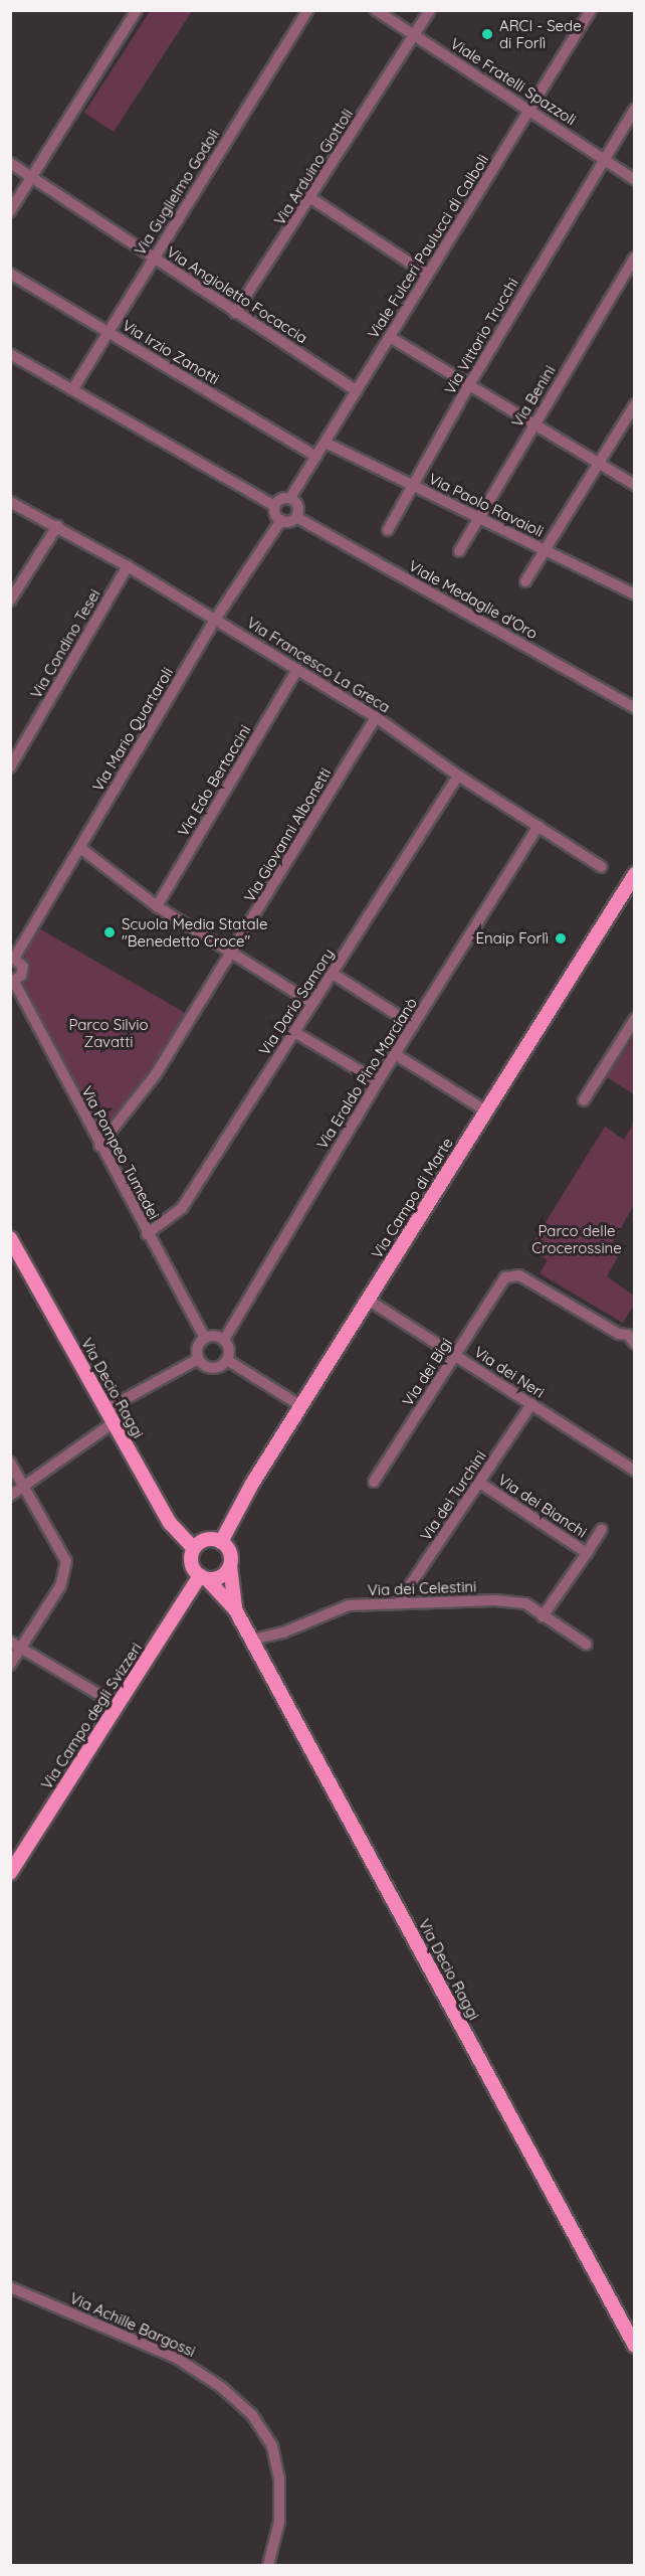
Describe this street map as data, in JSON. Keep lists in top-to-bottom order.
{
  "streets": {
    "main road": ["Via Campo di Marte", "Via Decio Raggi", "Via Campo degli Svizzeri"],
    "street": [
      "Viale Fratelli Spazzoli",
      "Via Arduino Giottoli",
      "Via Guglielmo Godoli",
      "Viale Fulceri Paulucci di Calboli",
      "Via Angioletto Focaccia",
      "Via Vittorio Trucchi",
      "Via Irzio Zanotti",
      "Via Benini",
      "Via Paolo Ravaioli",
      "Viale Medaglie d'Oro",
      "Via Condino Tesei",
      "Via Francesco La Greca",
      "Via Mario Quartaroli",
      "Via Edo Bertaccini",
      "Via Giovanni Albonetti",
      "Via Dario Samory",
      "Via Eraldo Pino Marcianò",
      "Via Pompeo Tumedei",
      "Via dei Bigi",
      "Via dei Neri",
      "Via dei Turchini",
      "Via dei Bianchi",
      "Via dei Celestini",
      "Via Achille Bargossi"
    ]
  },
  "crossings": [
    ["Viale Fratelli Spazzoli", "Via Arduino Giottoli"],
    ["Viale Fratelli Spazzoli", "Viale Fulceri Paulucci di Calboli"],
    ["Viale Fratelli Spazzoli", "Via Vittorio Trucchi"],
    ["Via Arduino Giottoli", "Via Angioletto Focaccia"],
    ["Via Guglielmo Godoli", "Via Angioletto Focaccia"],
    ["Via Guglielmo Godoli", "Via Irzio Zanotti"],
    ["Viale Fulceri Paulucci di Calboli", "Via Angioletto Focaccia"],
    ["Viale Fulceri Paulucci di Calboli", "Via Irzio Zanotti"],
    ["Viale Fulceri Paulucci di Calboli", "Via Paolo Ravaioli"],
    ["Viale Fulceri Paulucci di Calboli", "Viale Medaglie d'Oro"],
    ["Viale Fulceri Paulucci di Calboli", "Via Mario Quartaroli"],
    ["Via Vittorio Trucchi", "Via Paolo Ravaioli"],
    ["Via Benini", "Via Paolo Ravaioli"],
    ["Viale Medaglie d'Oro", "Via Mario Quartaroli"],
    ["Via Condino Tesei", "Via Francesco La Greca"],
    ["Via Francesco La Greca", "Via Mario Quartaroli"],
    ["Via Francesco La Greca", "Via Edo Bertaccini"],
    ["Via Francesco La Greca", "Via Giovanni Albonetti"],
    ["Via Francesco La Greca", "Via Dario Samory"],
    ["Via Francesco La Greca", "Via Eraldo Pino Marcianò"],
    ["Via Giovanni Albonetti", "Via Pompeo Tumedei"],
    ["Via Dario Samory", "Via Pompeo Tumedei"],
    ["Via Eraldo Pino Marcianò", "Via Pompeo Tumedei"],
    ["Via Campo di Marte", "Via dei Neri"],
    ["Via Campo di Marte", "Via Decio Raggi"],
    ["Via Campo di Marte", "Via Campo degli Svizzeri"],
    ["Via dei Bigi", "Via dei Neri"],
    ["Via dei Neri", "Via dei Turchini"],
    ["Via Decio Raggi", "Via dei Celestini"],
    ["Via Decio Raggi", "Via Campo degli Svizzeri"],
    ["Via dei Turchini", "Via dei Bianchi"],
    ["Via dei Turchini", "Via dei Celestini"],
    ["Via dei Bianchi", "Via dei Celestini"]
  ],
  "parks": ["Parco Silvio Zavatti", "Parco delle Crocerossine"],
  "places": ["ARCI - Sede di Forlì", "Scuola Media Statale \"Benedetto Croce\"", "Enaip Forlì"]
}
